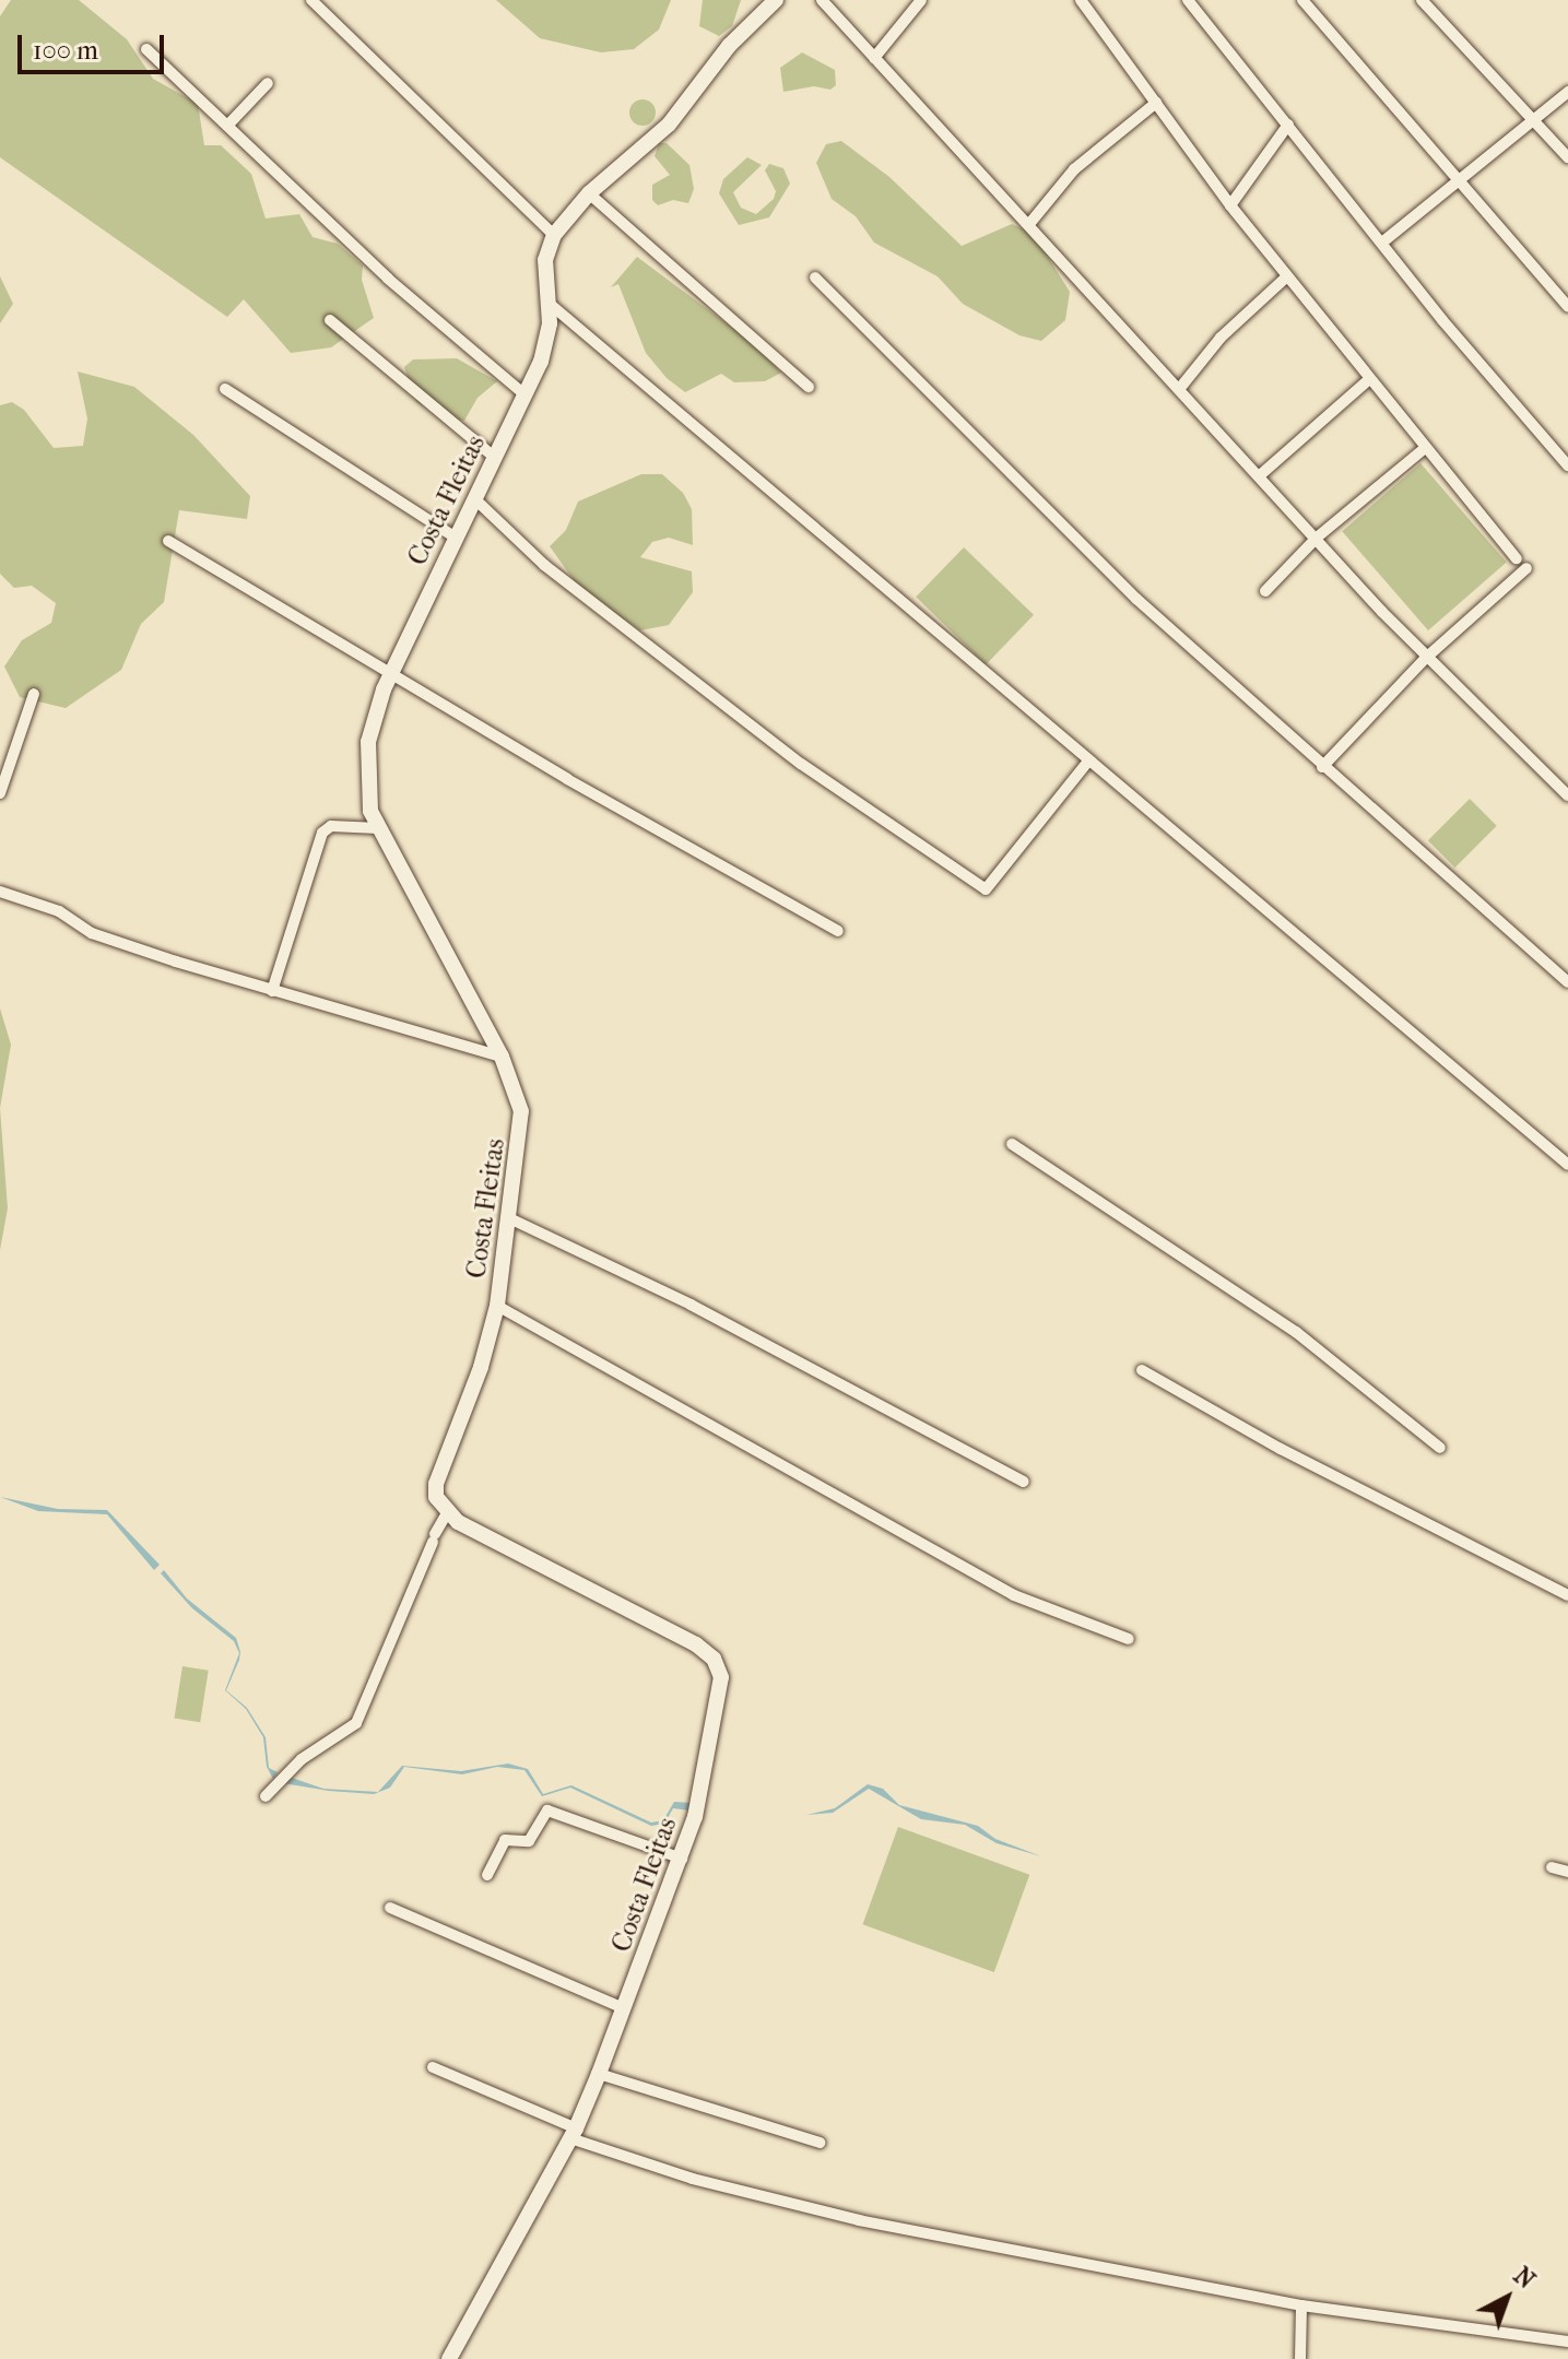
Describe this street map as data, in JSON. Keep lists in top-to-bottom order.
{
  "streets": {
    "main road": ["Costa Fleitas"]
  },
  "scale_bar": "100 m",
  "north": "top right"
}
